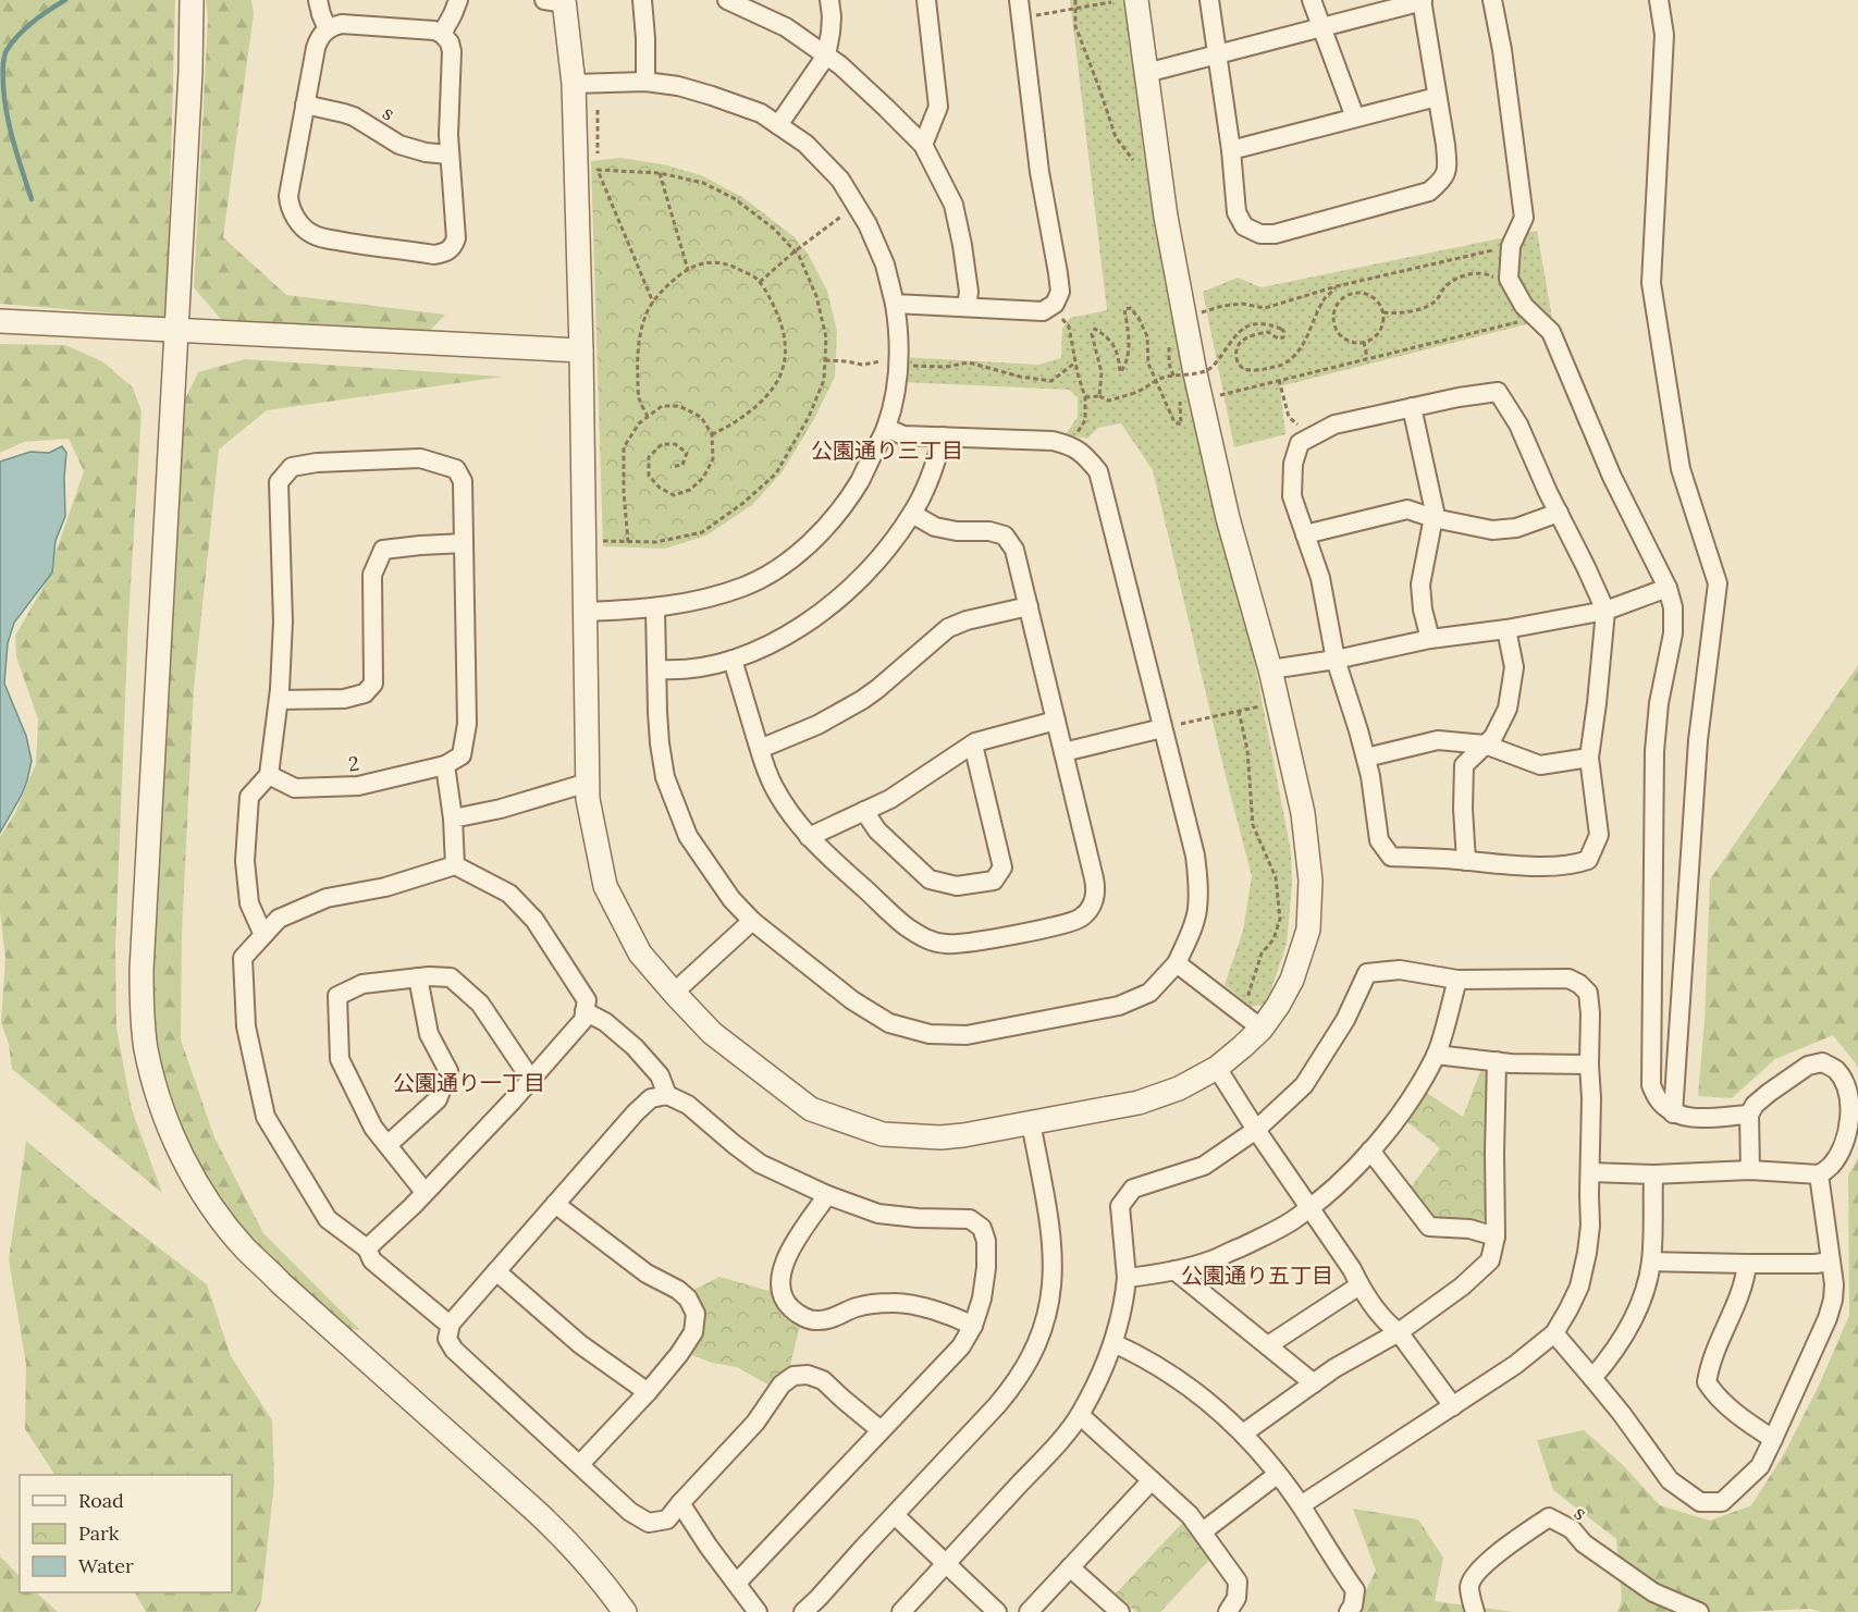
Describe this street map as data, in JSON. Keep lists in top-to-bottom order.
{
  "streets": {
    "street": ["s", "2"]
  },
  "districts": ["公園通り三丁目", "公園通り一丁目", "公園通り五丁目"],
  "legend": ["Road", "Park", "Water"]
}
